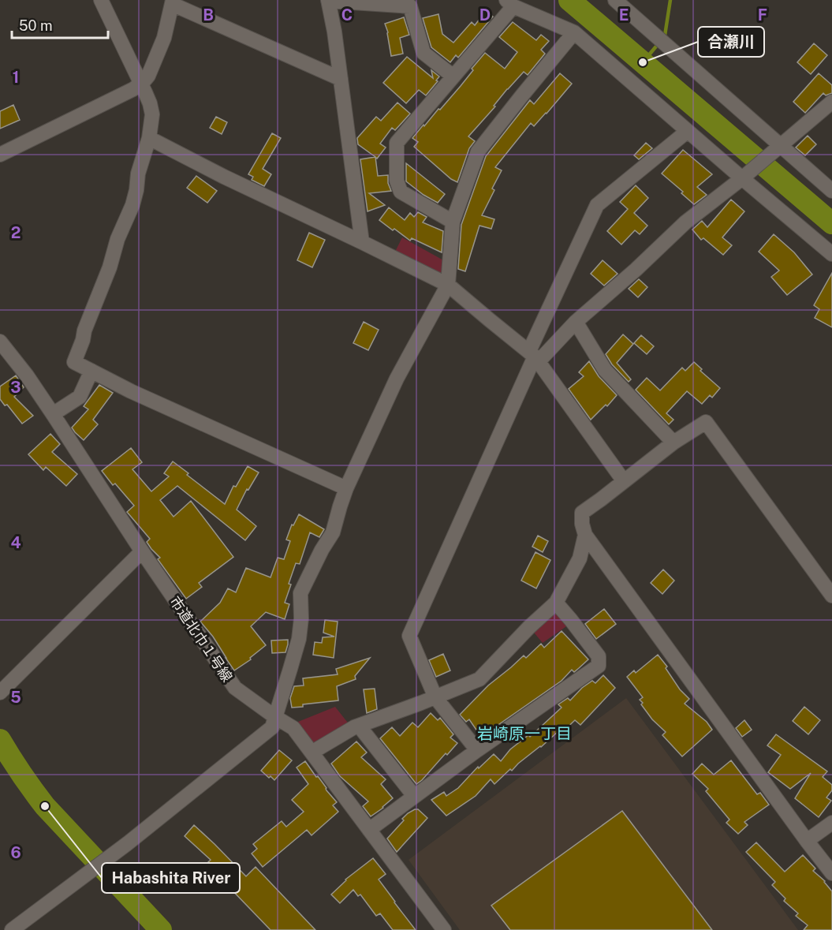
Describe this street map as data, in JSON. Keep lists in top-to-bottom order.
{
  "streets": {
    "street": ["市道北巾１号線"]
  },
  "districts": ["岩崎原一丁目"],
  "places": ["合瀬川", "Habashita River"],
  "scale_bar": "50 m",
  "grid": {
    "columns": [
      "B",
      "C",
      "D",
      "E",
      "F"
    ],
    "rows": [
      "1",
      "2",
      "3",
      "4",
      "5",
      "6"
    ]
  }
}
